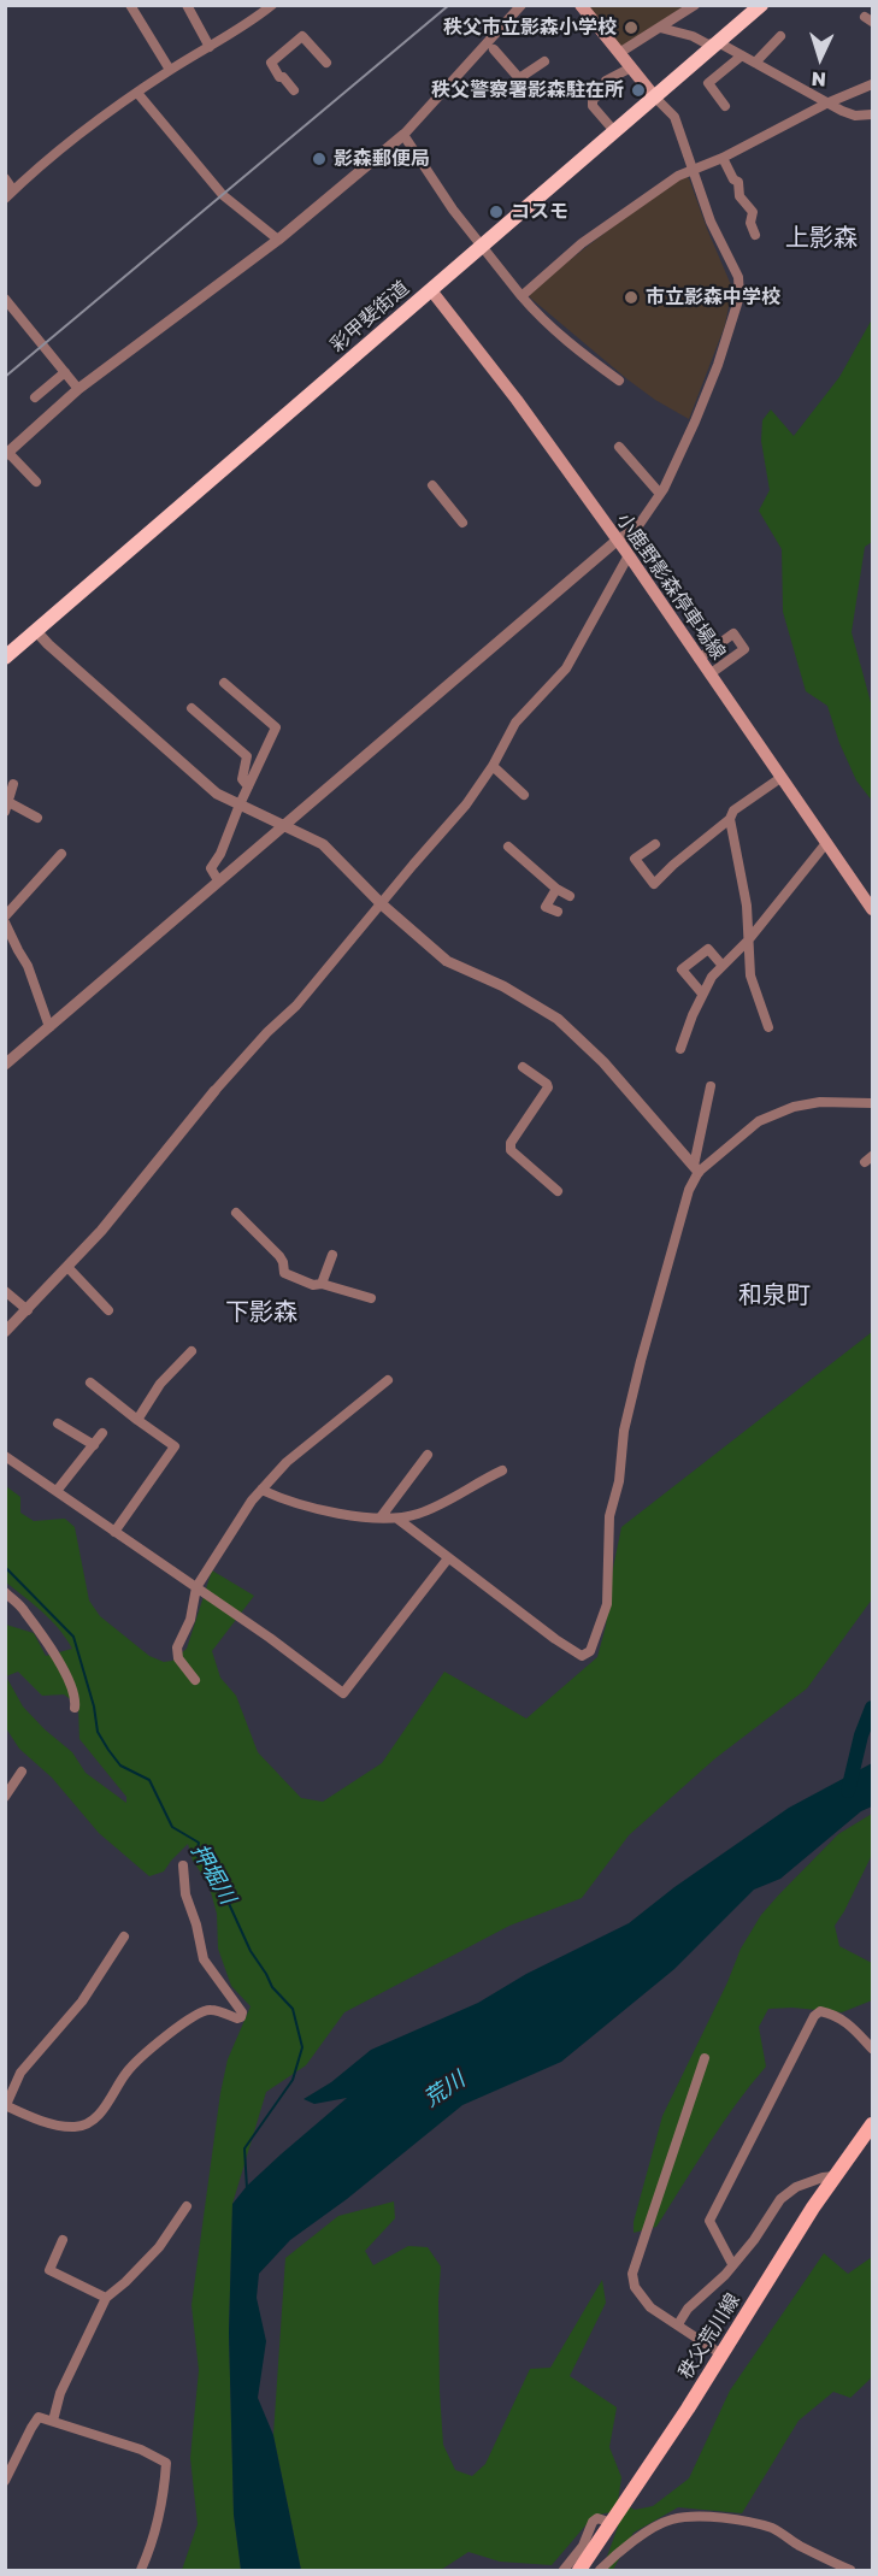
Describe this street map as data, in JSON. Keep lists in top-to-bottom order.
{
  "streets": {
    "highway": ["彩甲斐街道"],
    "main road": ["小鹿野影森停車場線", "秩父荒川線"]
  },
  "crossings": [
    ["彩甲斐街道", "小鹿野影森停車場線"]
  ],
  "districts": ["上影森", "和泉町", "下影森"],
  "water": ["押堀川", "荒川"],
  "places": [
    "秩父市立影森小学校",
    "秩父警察署影森駐在所",
    "影森郵便局",
    "コスモ",
    "市立影森中学校"
  ],
  "north": "bottom"
}
